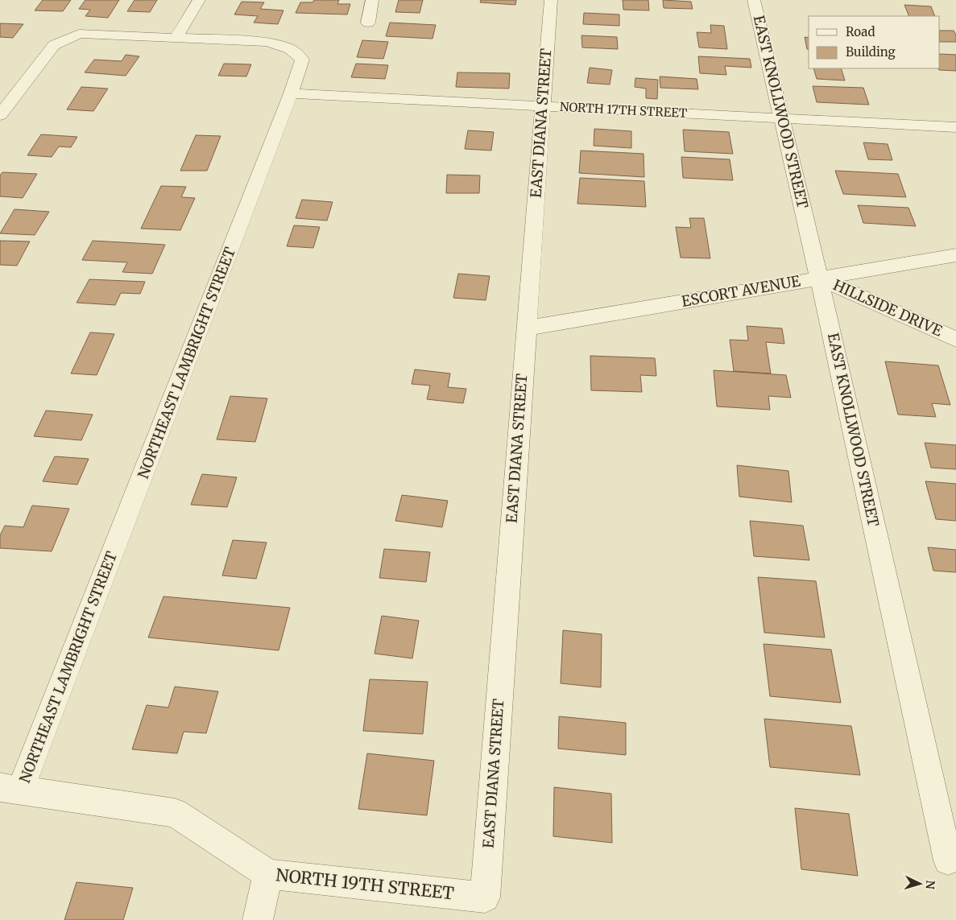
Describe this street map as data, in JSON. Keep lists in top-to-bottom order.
{
  "streets": {
    "street": [
      "NORTH 17TH STREET",
      "EAST KNOLLWOOD STREET",
      "EAST DIANA STREET",
      "ESCORT AVENUE",
      "HILLSIDE DRIVE",
      "NORTHEAST LAMBRIGHT STREET",
      "NORTH 19TH STREET"
    ]
  },
  "crossings": [
    ["NORTH 17TH STREET", "EAST KNOLLWOOD STREET"],
    ["NORTH 17TH STREET", "EAST DIANA STREET"],
    ["NORTH 17TH STREET", "NORTHEAST LAMBRIGHT STREET"],
    ["EAST KNOLLWOOD STREET", "ESCORT AVENUE"],
    ["EAST KNOLLWOOD STREET", "HILLSIDE DRIVE"],
    ["EAST DIANA STREET", "ESCORT AVENUE"],
    ["EAST DIANA STREET", "NORTH 19TH STREET"],
    ["ESCORT AVENUE", "HILLSIDE DRIVE"],
    ["NORTHEAST LAMBRIGHT STREET", "NORTH 19TH STREET"]
  ],
  "legend": ["Road", "Building"],
  "north": "right"
}
